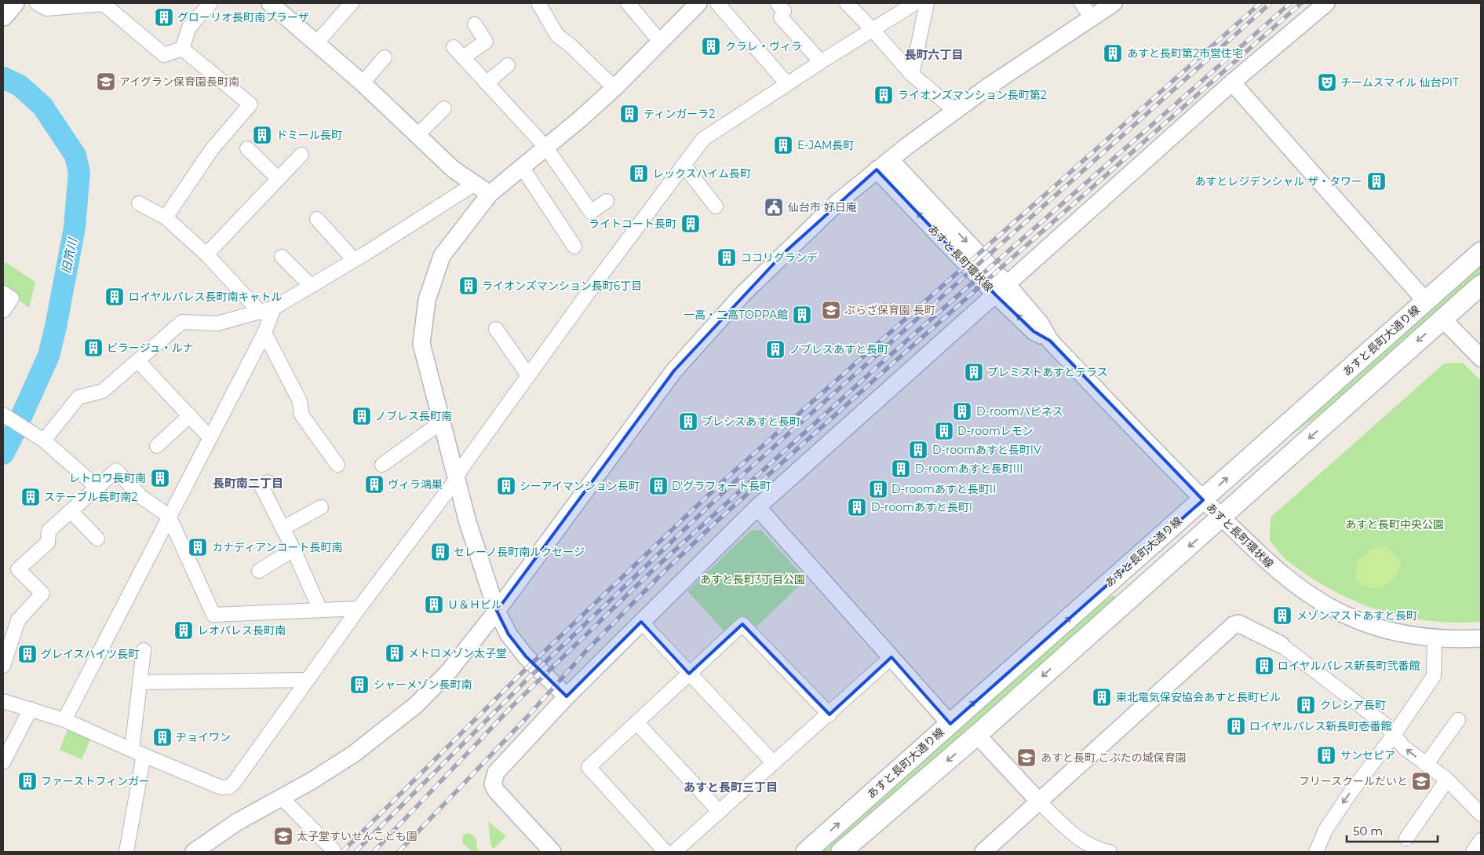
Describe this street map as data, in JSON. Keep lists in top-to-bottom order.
{
  "streets": {
    "main road": ["あすと長町大通り線"],
    "street": ["あすと長町環状線"]
  },
  "crossings": [
    ["あすと長町環状線", "あすと長町大通り線"]
  ],
  "districts": ["長町六丁目", "長町南二丁目", "あすと長町三丁目"],
  "water": ["旧笊川"],
  "parks": ["あすと長町中央公園", "あすと長町3丁目公園"],
  "places": {
    "building": [
      "グローリオ長町南プラーザ",
      "クラレ・ヴィラ",
      "あすと長町第2市営住宅",
      "ライオンズマンション長町第2",
      "ティンガーラ2",
      "ドミール長町",
      "E-JAM長町",
      "レックスハイム長町",
      "あすとレジデンシャル ザ・タワー",
      "ライトコート長町",
      "ココリグランデ",
      "ライオンズマンション長町6丁目",
      "ロイヤルパレス長町南キャトル",
      "一高・二高TOPPA館",
      "ビラージュ・ルナ",
      "ノブレスあすと長町",
      "プレミストあすとテラス",
      "D-roomハピネス",
      "ノブレス長町南",
      "プレシスあすと長町",
      "D-roomレモン",
      "D-roomあすと長町IV",
      "D-roomあすと長町III",
      "レトロワ長町南",
      "ヴィラ鴻巣",
      "シーアイマンション長町",
      "D'グラフォート長町",
      "D-roomあすと長町II",
      "ステーブル長町南2",
      "D-roomあすと長町I",
      "カナディアンコート長町南",
      "セレーノ長町南ルクセージ",
      "Ｕ＆Ｈビル",
      "メゾンマストあすと長町",
      "レオパレス長町南",
      "メトロメゾン太子堂",
      "グレイスハイツ長町",
      "ロイヤルパレス新長町弐番館",
      "シャーメゾン長町南",
      "東北電気保安協会あすと長町ビル",
      "クレシア長町",
      "ロイヤルパレス新長町壱番館",
      "ヂョイワン",
      "サンセピア",
      "ファーストフィンガー"
    ],
    "school or university": [
      "アイグラン保育園長町南",
      "ぷらざ保育園 長町",
      "あすと長町 こぶたの城保育園",
      "フリースクールだいと",
      "太子堂すいせんこども園"
    ],
    "theatre": ["チームスマイル 仙台PIT"],
    "public building": ["仙台市 好日庵"]
  },
  "scale_bar": "50 m"
}
